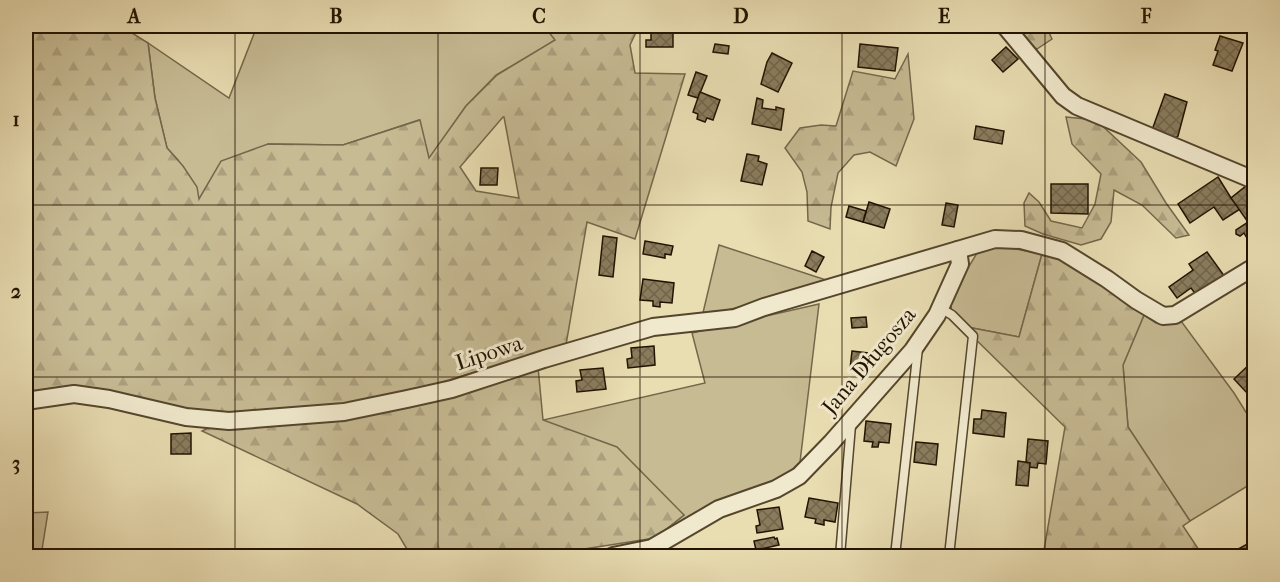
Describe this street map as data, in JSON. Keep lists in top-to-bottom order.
{
  "streets": {
    "street": ["Lipowa", "Jana Długosza"]
  },
  "crossings": [
    ["Lipowa", "Jana Długosza"]
  ],
  "grid": {
    "columns": [
      "A",
      "B",
      "C",
      "D",
      "E",
      "F"
    ],
    "rows": ["1", "2", "3"]
  }
}
